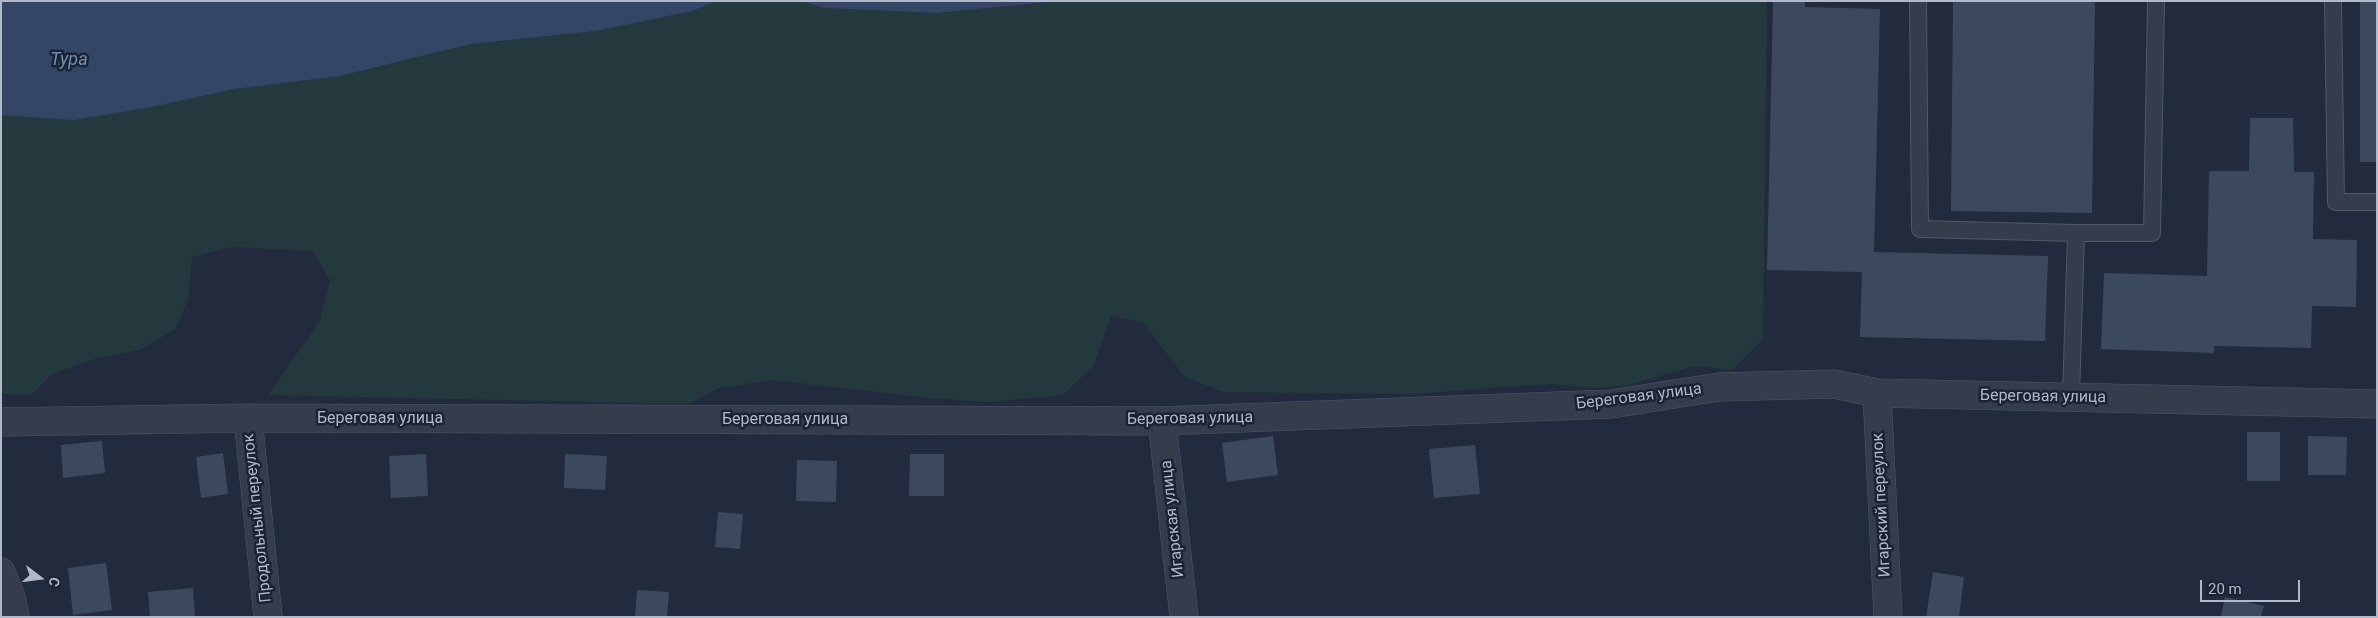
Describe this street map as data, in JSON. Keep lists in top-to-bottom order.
{
  "streets": {
    "street": [
      "Береговая улица",
      "Игарский переулок",
      "Продольный переулок",
      "Игарская улица"
    ]
  },
  "crossings": [
    ["Береговая улица", "Игарский переулок"],
    ["Береговая улица", "Продольный переулок"],
    ["Береговая улица", "Игарская улица"]
  ],
  "water": ["Тура"],
  "scale_bar": "20 m",
  "north": "right"
}
